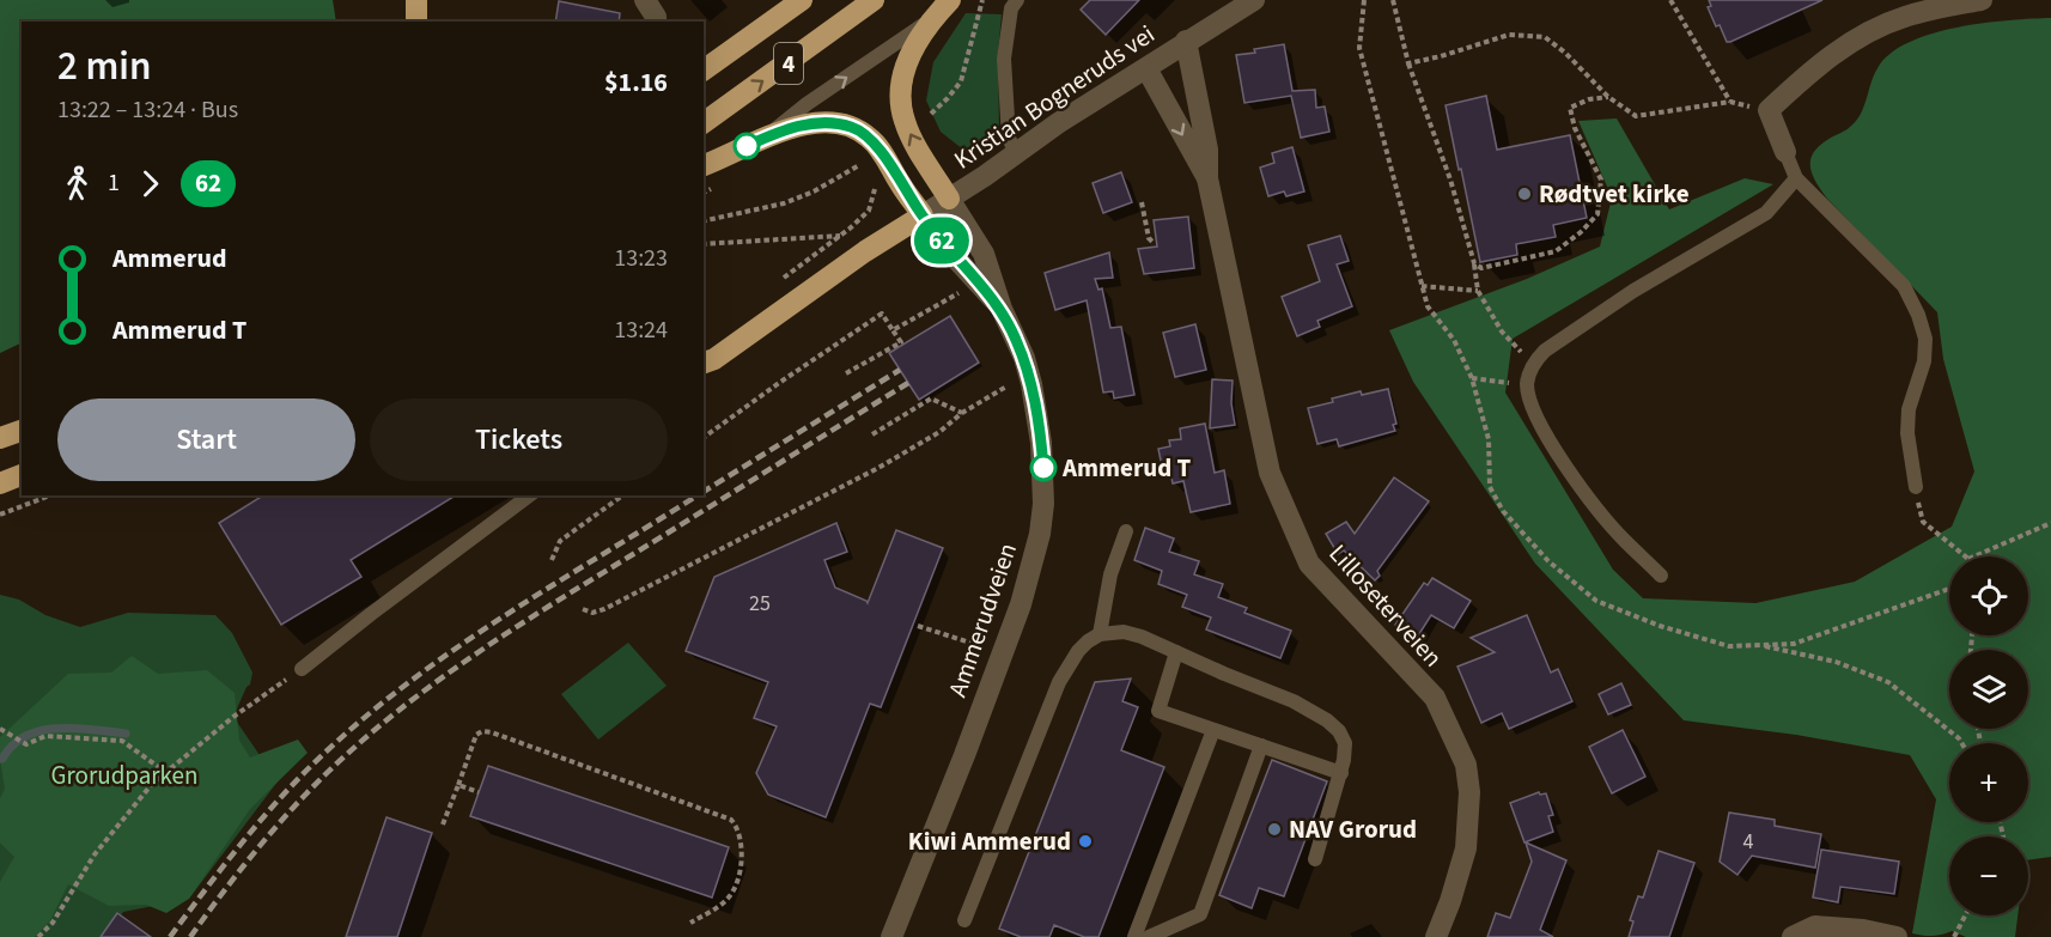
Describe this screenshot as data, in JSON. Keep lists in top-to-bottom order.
{
  "streets": {
    "highway": ["4"],
    "street": ["Kristian Bogneruds vei", "Lilloseterveien", "Ammerudveien"]
  },
  "crossings": [
    ["Kristian Bogneruds vei", "Lilloseterveien"],
    ["Kristian Bogneruds vei", "Ammerudveien"]
  ],
  "parks": ["Grorudparken"],
  "places": [
    "Rødtvet kirke",
    "Ammerud T",
    "NAV Grorud",
    "Kiwi Ammerud"
  ],
  "lines": ["bus line 62"],
  "house_numbers": ["25", "4"],
  "page": {
    "on_map": "62",
    "heading": ["2 min", "13:22 – 13:24 · Bus", "$1.16"],
    "legs": ["1", "62"],
    "list": [
      {
        "name": "Ammerud",
        "value": "13:23"
      },
      {
        "name": "Ammerud T",
        "value": "13:24"
      }
    ],
    "buttons": ["Start", "Tickets"],
    "map_buttons": ["+", "−"]
  }
}
